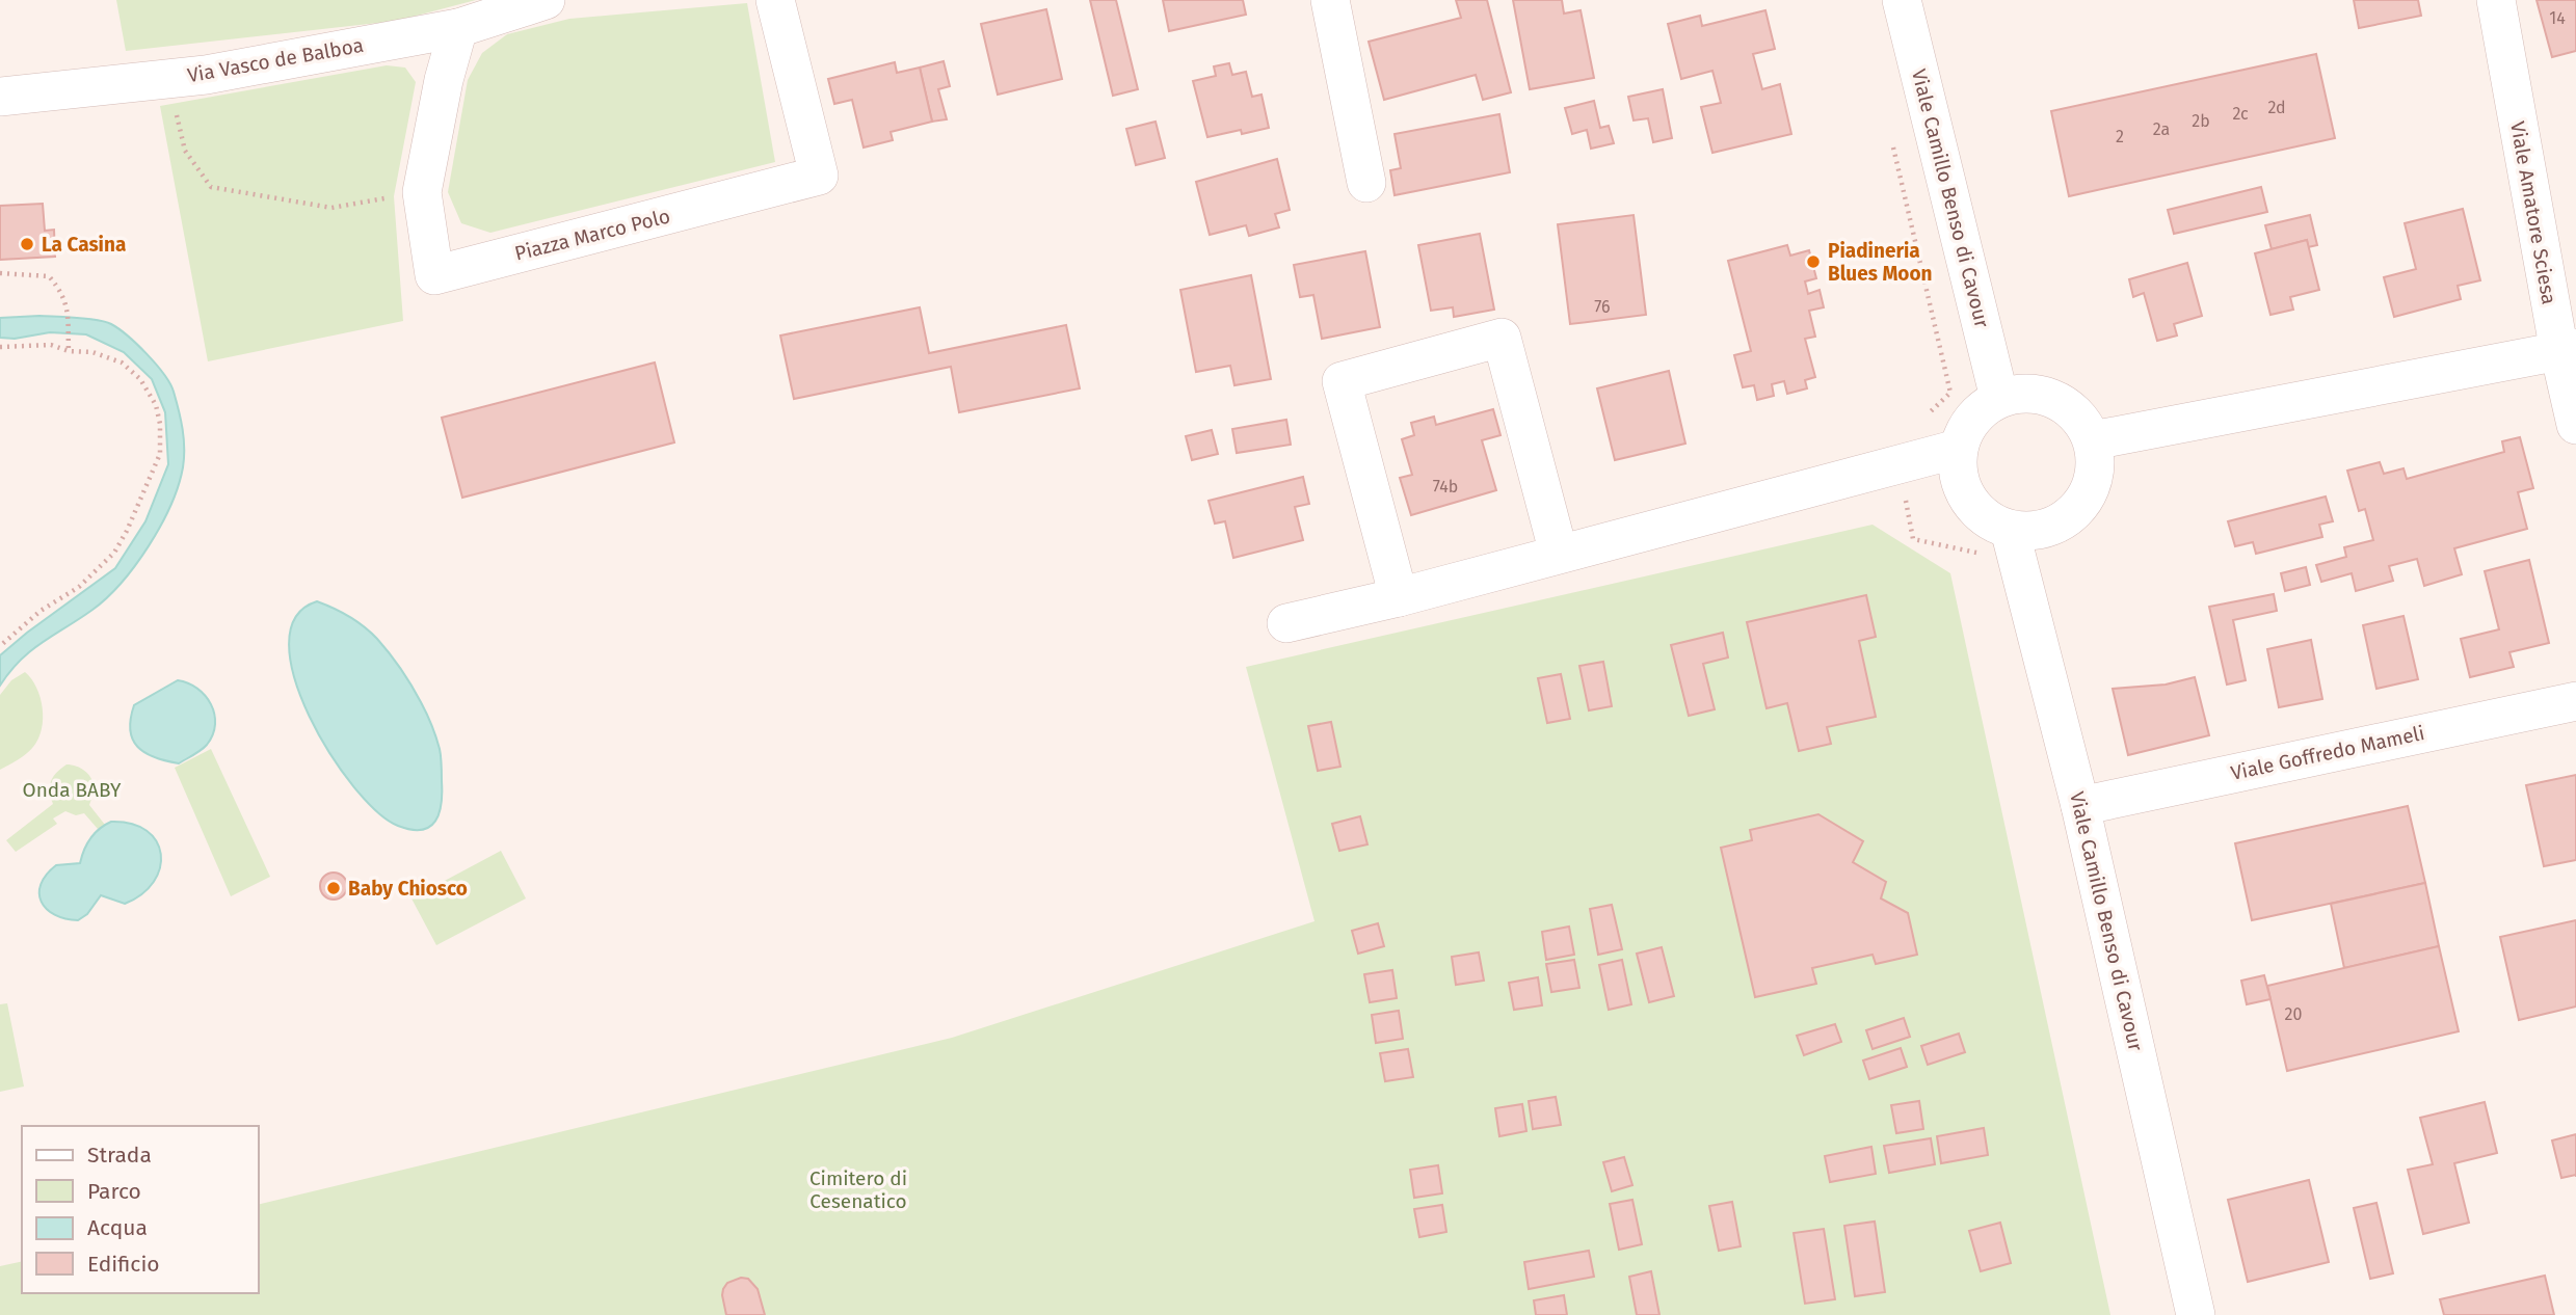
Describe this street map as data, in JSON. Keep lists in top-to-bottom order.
{
  "streets": {
    "street": [
      "Via Vasco de Balboa",
      "Viale Camillo Benso di Cavour",
      "Viale Amatore Sciesa",
      "Piazza Marco Polo",
      "Viale Goffredo Mameli"
    ]
  },
  "crossings": [
    ["Via Vasco de Balboa", "Piazza Marco Polo"],
    ["Viale Camillo Benso di Cavour", "Viale Goffredo Mameli"]
  ],
  "parks": ["Onda BABY", "Cimitero di Cesenatico"],
  "places": ["La Casina", "Piadineria Blues Moon", "Baby Chiosco"],
  "house_numbers": [
    "14",
    "2d",
    "2c",
    "2b",
    "2a",
    "2",
    "76",
    "74b",
    "20"
  ],
  "legend": [
    "Strada",
    "Parco",
    "Acqua",
    "Edificio"
  ]
}
